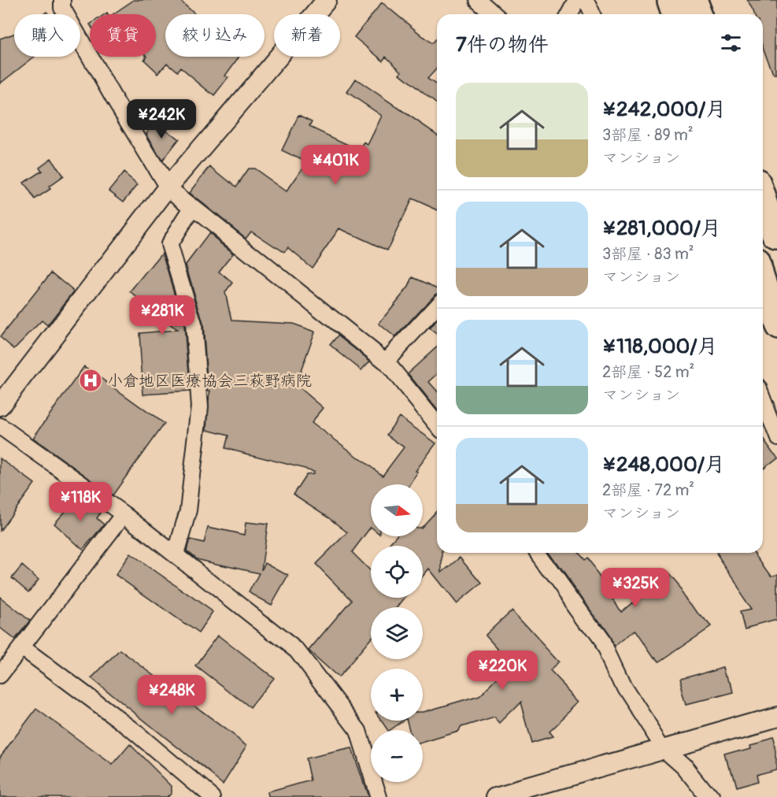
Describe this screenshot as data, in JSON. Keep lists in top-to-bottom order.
{
  "places": {
    "hospital": ["小倉地区医療協会三萩野病院"]
  },
  "north": "right",
  "page": {
    "chip": [
      "購入",
      "賃貸",
      "絞り込み",
      "新着"
    ],
    "heading": "7件の物件",
    "list": [
      {
        "name": "¥242,000/月",
        "note": "3部屋 · 89 m² · マンション"
      },
      {
        "name": "¥281,000/月",
        "note": "3部屋 · 83 m² · マンション"
      },
      {
        "name": "¥118,000/月",
        "note": "2部屋 · 52 m² · マンション"
      },
      {
        "name": "¥248,000/月",
        "note": "2部屋 · 72 m² · マンション"
      }
    ],
    "price": [
      "¥242K",
      "¥401K",
      "¥281K",
      "¥118K",
      "¥325K",
      "¥220K",
      "¥248K"
    ],
    "map_buttons": ["+", "−"]
  }
}
